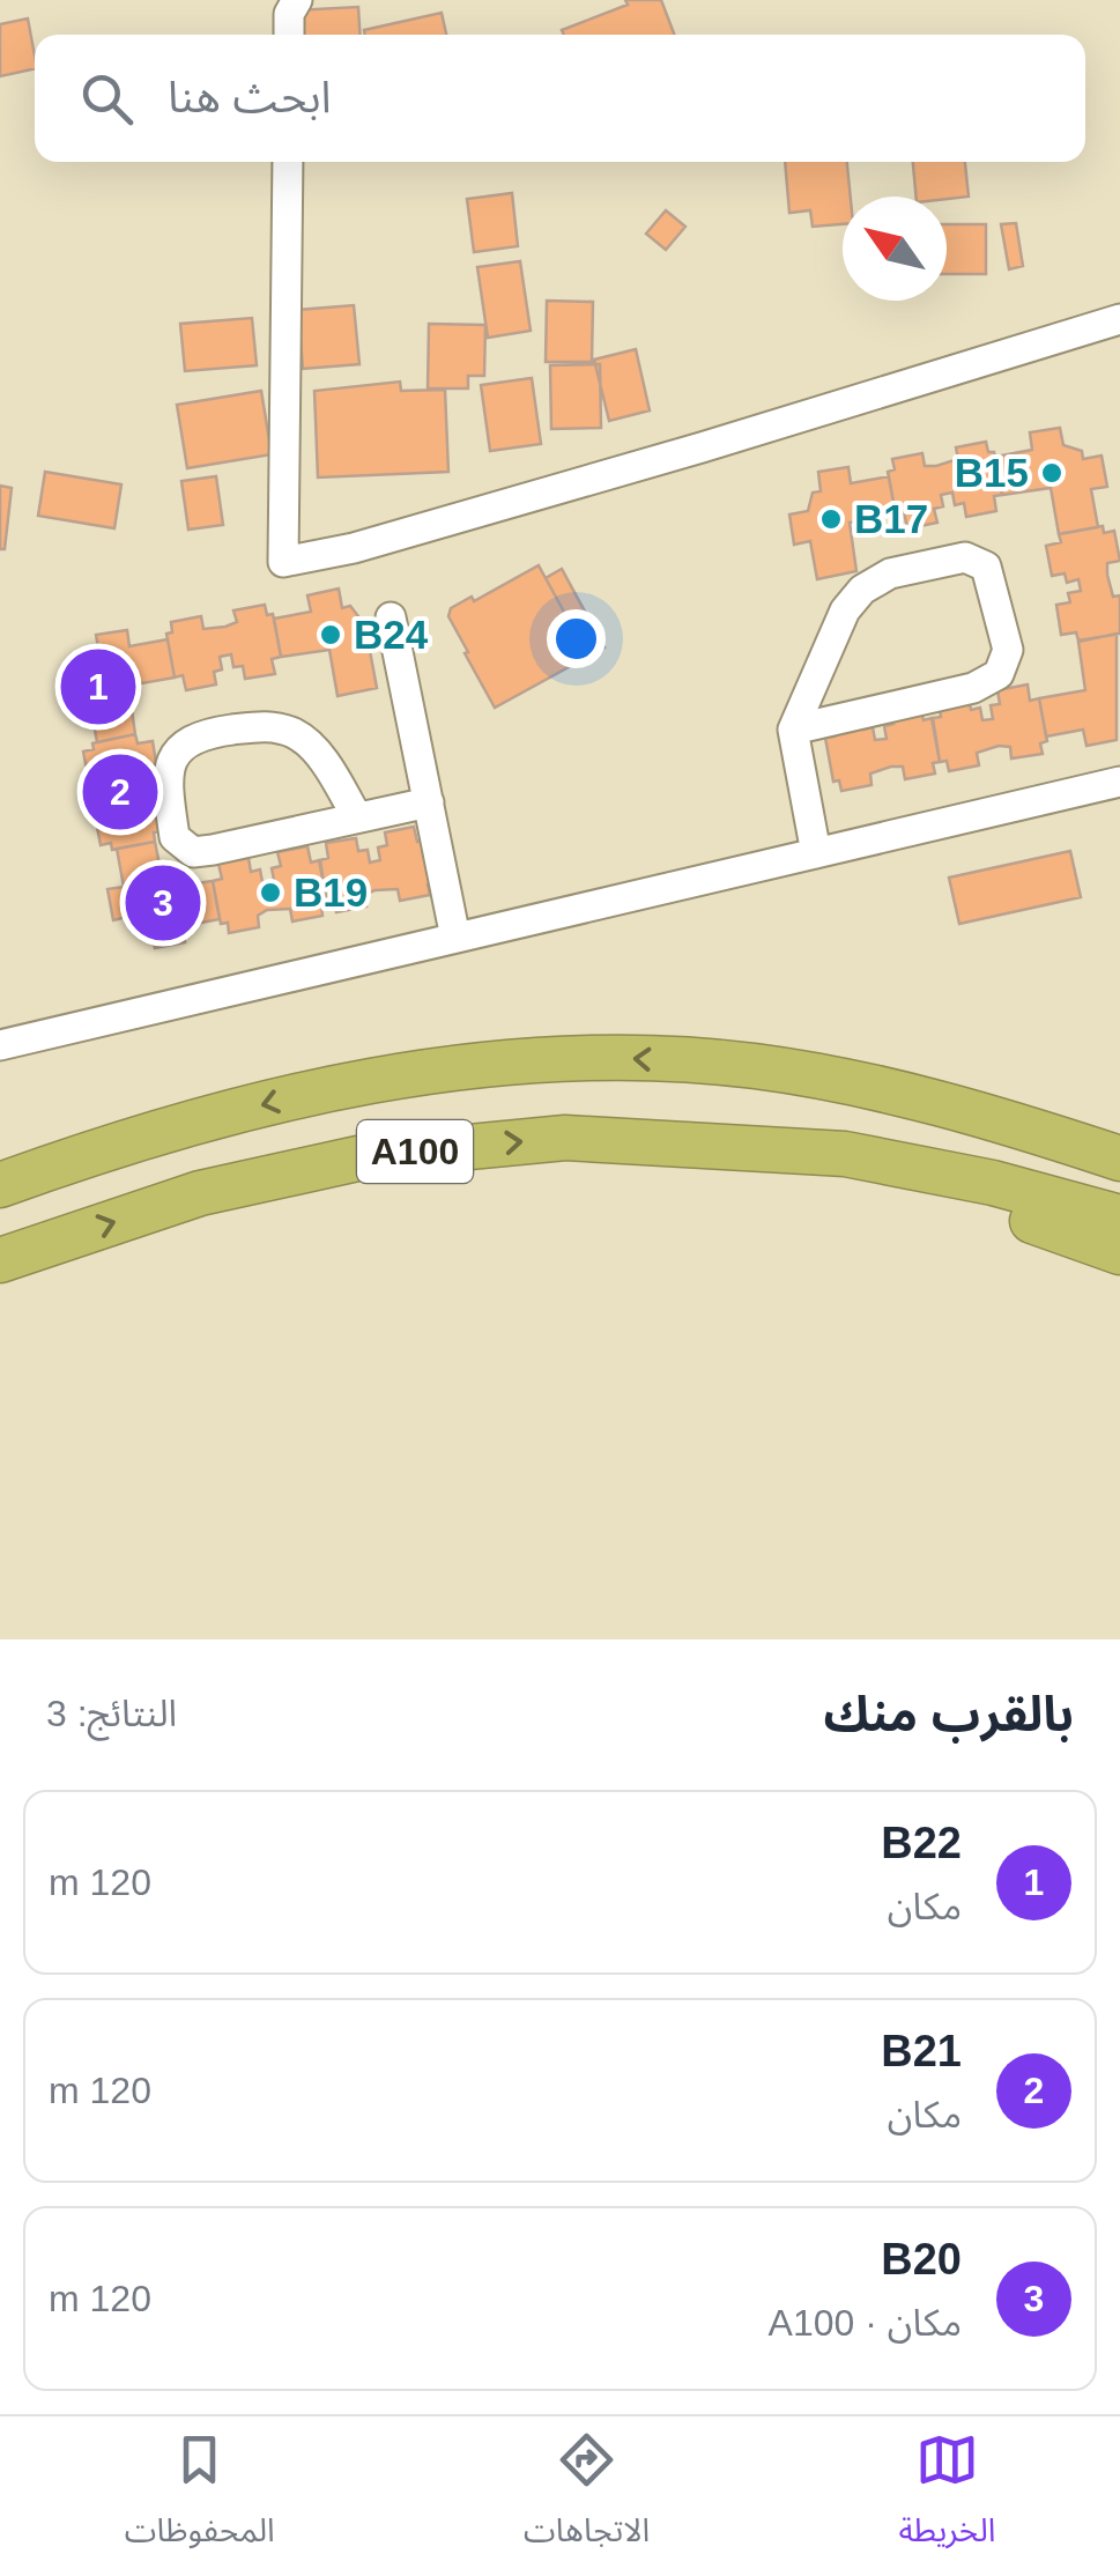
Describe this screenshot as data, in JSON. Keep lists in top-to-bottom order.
{
  "streets": {
    "highway": ["A100"]
  },
  "places": [
    "B15",
    "B17",
    "B24",
    "B19"
  ],
  "north": "top left",
  "page": {
    "search": "ابحث هنا",
    "pins": ["1", "2", "3"],
    "heading": ["بالقرب منك", "النتائج: 3"],
    "list": [
      {
        "mark": "1",
        "name": "B22",
        "note": "مكان",
        "value": "120 m"
      },
      {
        "mark": "2",
        "name": "B21",
        "note": "مكان",
        "value": "120 m"
      },
      {
        "mark": "3",
        "name": "B20",
        "note": "مكان · A100",
        "value": "120 m"
      }
    ],
    "nav": ["الخريطة", "الاتجاهات", "المحفوظات"]
  }
}
